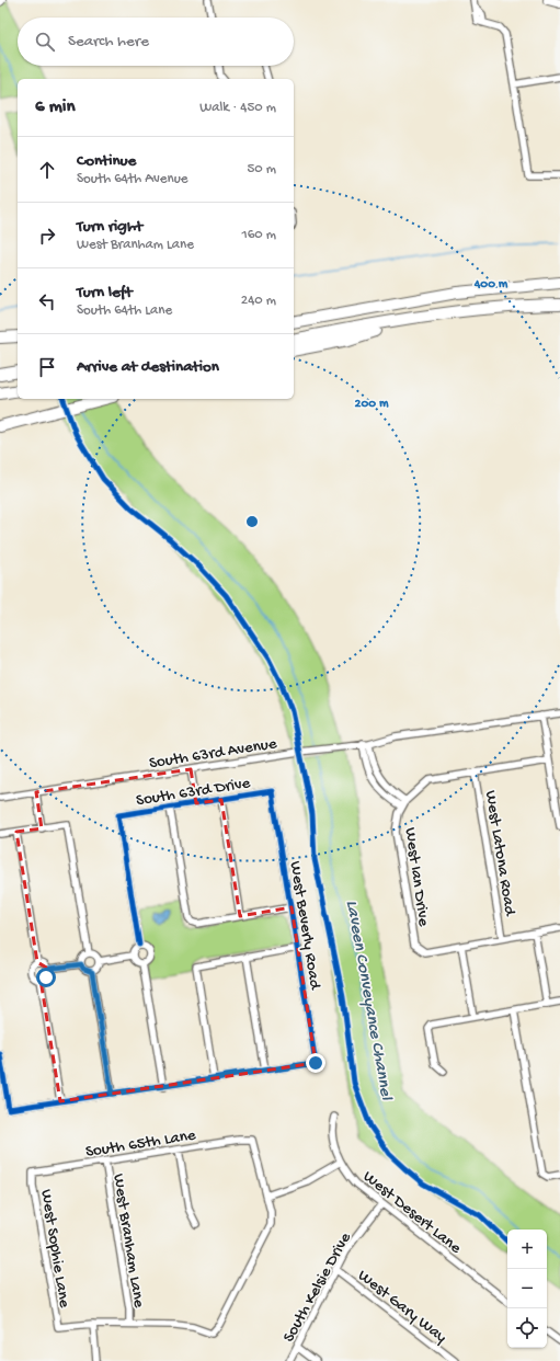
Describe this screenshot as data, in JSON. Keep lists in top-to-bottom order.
{
  "streets": {
    "street": [
      "South 63rd Avenue",
      "South 63rd Drive",
      "West Latona Road",
      "West Ian Drive",
      "West Beverly Road",
      "South 65th Lane",
      "West Desert Lane",
      "West Branham Lane",
      "West Sophie Lane",
      "South Kelsie Drive",
      "West Gary Way"
    ]
  },
  "crossings": [
    ["South 63rd Avenue", "West Ian Drive"],
    ["South 63rd Drive", "West Beverly Road"],
    ["South 65th Lane", "West Branham Lane"],
    ["South 65th Lane", "West Sophie Lane"],
    ["West Desert Lane", "South Kelsie Drive"],
    ["South Kelsie Drive", "West Gary Way"]
  ],
  "water": ["Laveen Conveyance Channel"],
  "page": {
    "search": "Search here",
    "heading": ["6 min", "Walk · 450 m"],
    "list": [
      ["Continue", "South 64th Avenue", "50 m"],
      ["Turn right", "West Branham Lane", "160 m"],
      ["Turn left", "South 64th Lane", "240 m"],
      "Arrive at destination"
    ],
    "map_buttons": ["+", "−"]
  },
  "rings": ["400 m", "200 m"]
}
